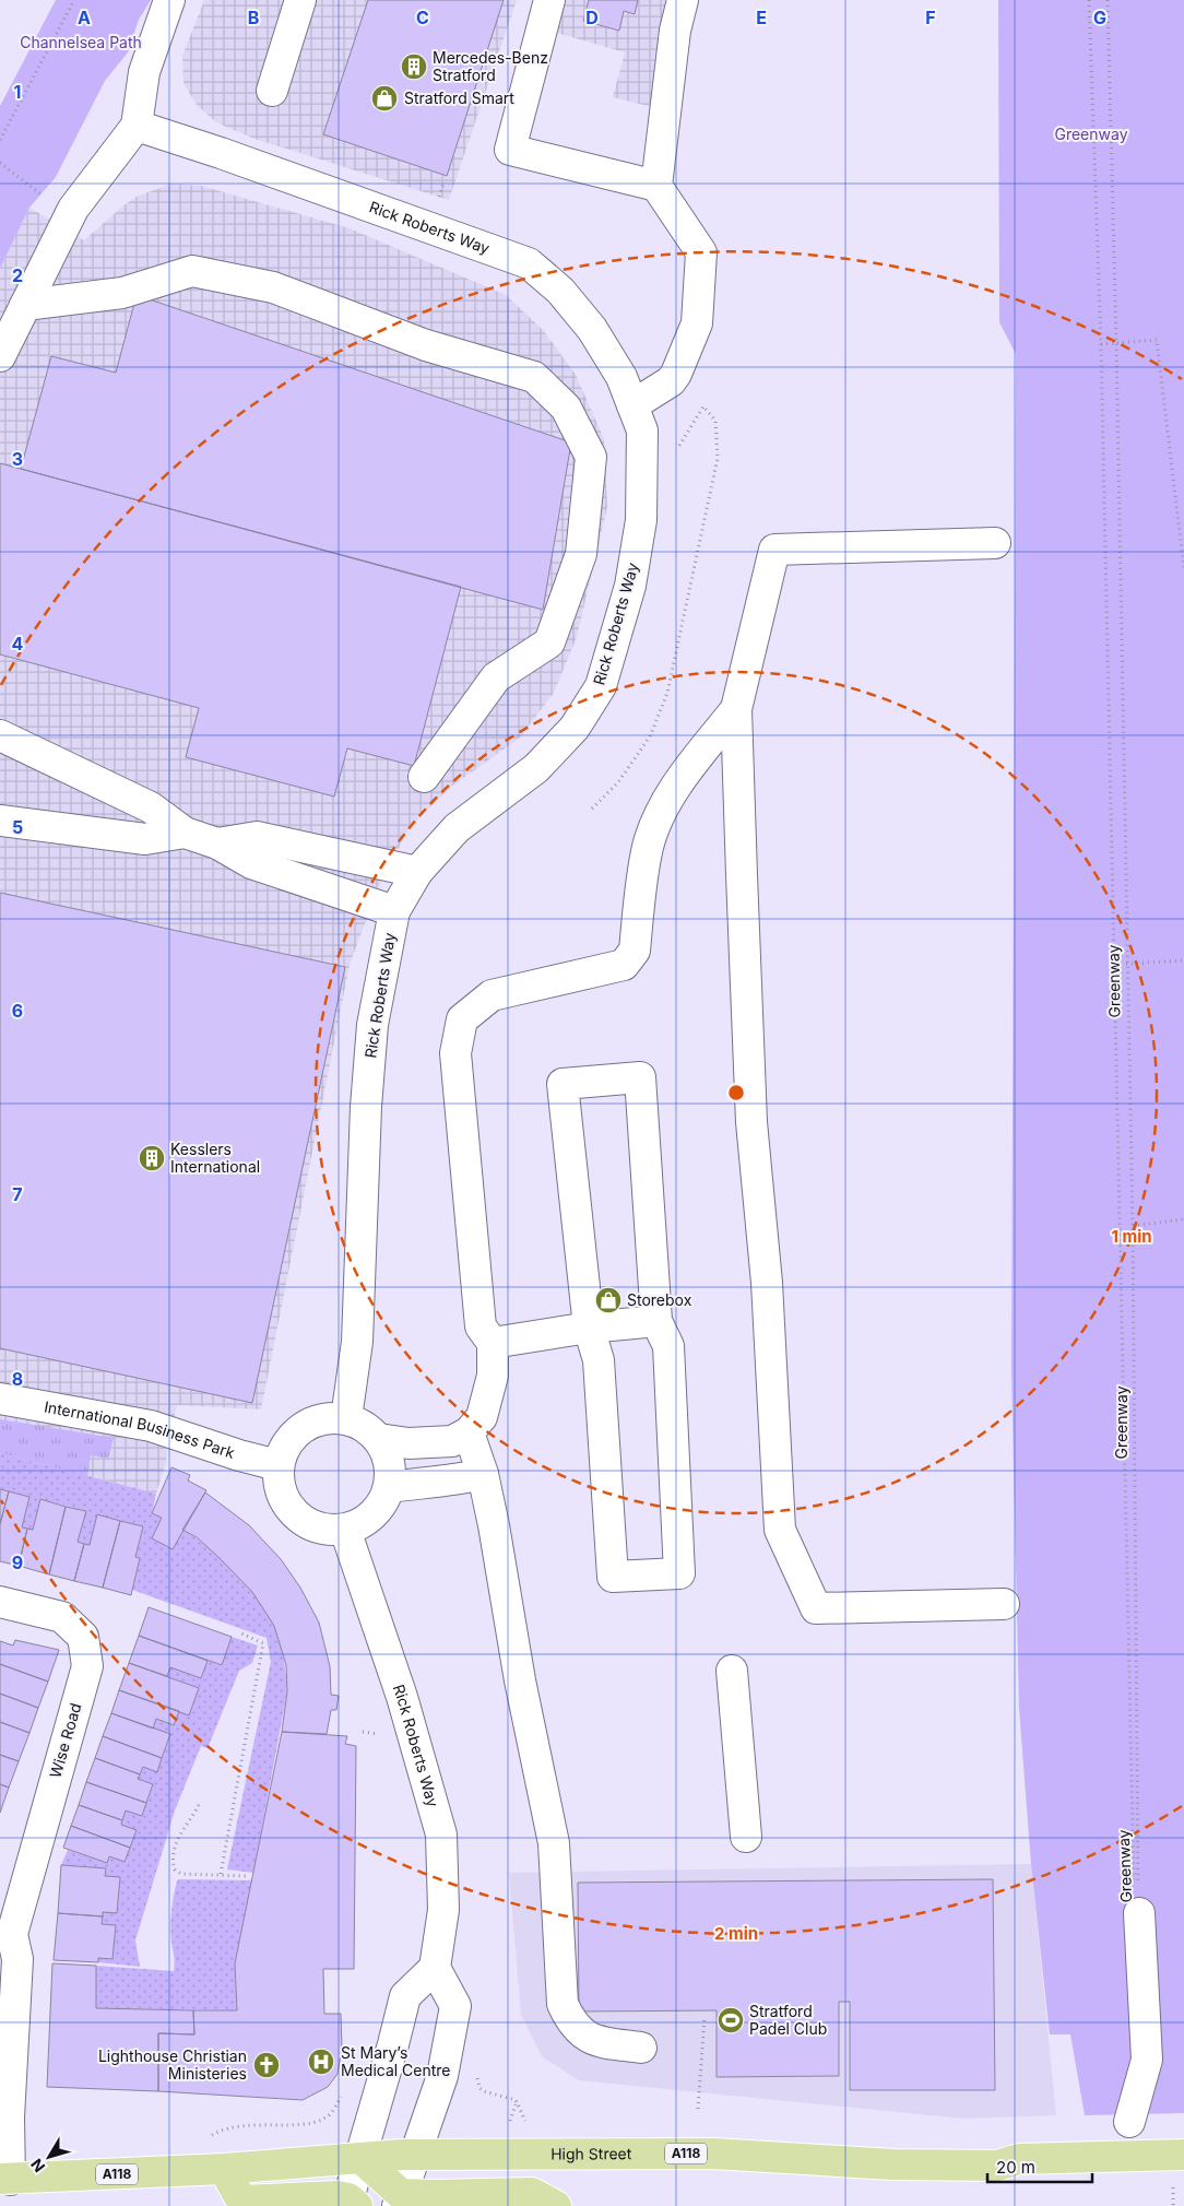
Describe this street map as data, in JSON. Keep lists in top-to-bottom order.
{
  "streets": {
    "main road": ["A118", "High Street"],
    "street": ["Rick Roberts Way", "International Business Park", "Wise Road"],
    "path": ["Greenway"]
  },
  "crossings": [
    ["Rick Roberts Way", "International Business Park"],
    ["Wise Road", "High Street"]
  ],
  "parks": ["Channelsea Path", "Greenway"],
  "places": {
    "building": ["Mercedes-Benz Stratford", "Kesslers International"],
    "shop": ["Stratford Smart", "Storebox"],
    "sports": ["Stratford Padel Club"],
    "hospital": ["St Mary’s Medical Centre"],
    "church": ["Lighthouse Christian Ministeries"]
  },
  "scale_bar": "20 m",
  "north": "bottom left",
  "grid": {
    "columns": [
      "A",
      "B",
      "C",
      "D",
      "E",
      "F",
      "G"
    ],
    "rows": [
      "1",
      "2",
      "3",
      "4",
      "5",
      "6",
      "7",
      "8",
      "9"
    ]
  },
  "rings": ["1 min", "2 min"]
}
